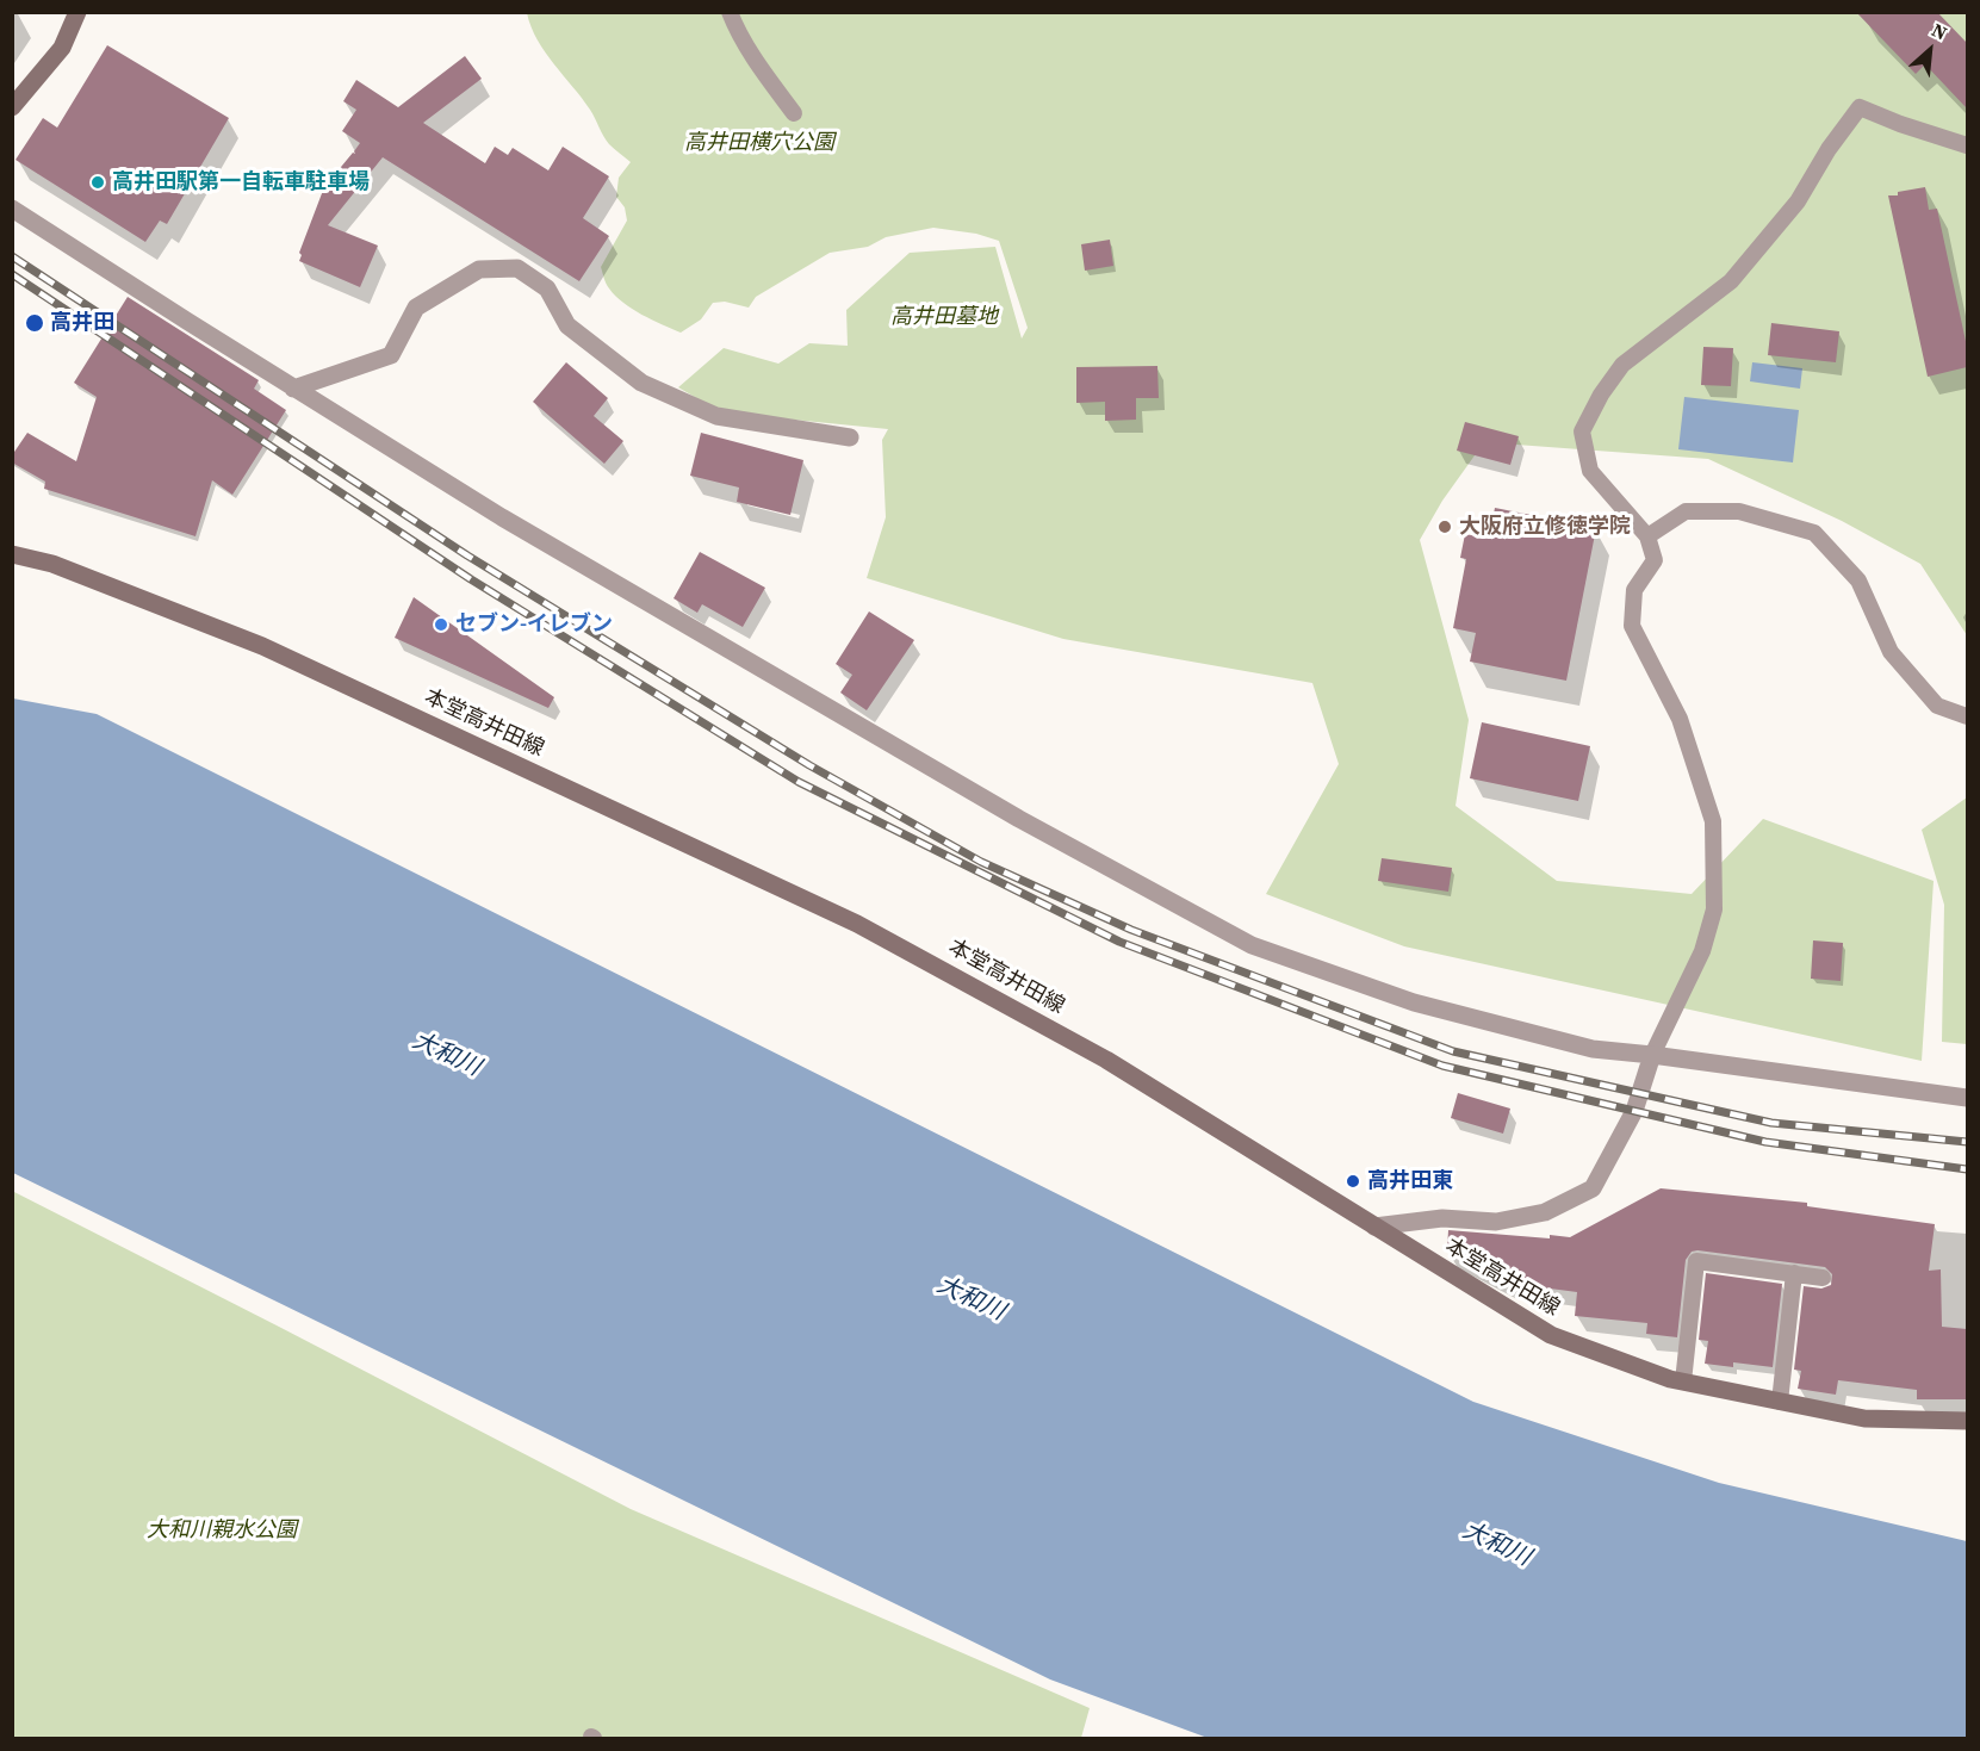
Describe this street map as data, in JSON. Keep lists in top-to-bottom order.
{
  "streets": {
    "main road": ["本堂高井田線"]
  },
  "water": ["大和川"],
  "parks": ["高井田横穴公園", "高井田墓地", "大和川親水公園"],
  "places": [
    "高井田駅第一自転車駐車場",
    "高井田",
    "大阪府立修徳学院",
    "セブン-イレブン",
    "高井田東"
  ],
  "north": "top right"
}
